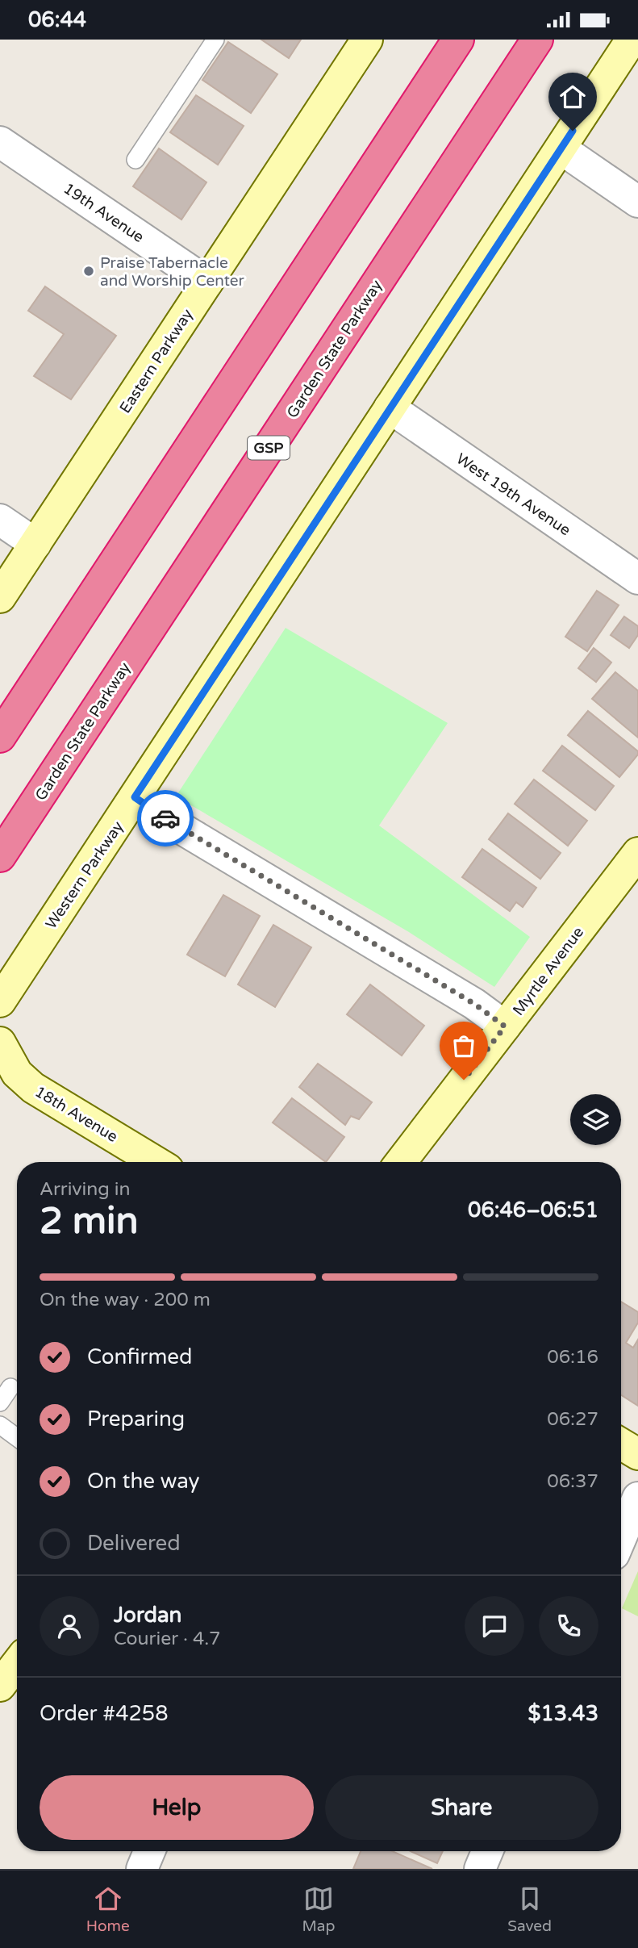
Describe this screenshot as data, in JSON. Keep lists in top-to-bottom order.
{
  "streets": {
    "highway": ["Garden State Parkway", "GSP"],
    "main road": [
      "Eastern Parkway",
      "Western Parkway",
      "Myrtle Avenue",
      "18th Avenue"
    ],
    "street": ["19th Avenue", "West 19th Avenue"]
  },
  "crossings": [
    ["19th Avenue", "Eastern Parkway"],
    ["West 19th Avenue", "Western Parkway"]
  ],
  "places": ["Praise Tabernacle and Worship Center"],
  "page": {
    "status": "06:44",
    "heading": ["2 min", "Arriving in", "06:46–06:51"],
    "panel": [
      "Jordan",
      "Courier · 4.7",
      "Order #4258",
      "$13.43"
    ],
    "bar": "On the way · 200 m",
    "list": [
      ["Confirmed", "06:16"],
      ["Preparing", "06:27"],
      ["On the way", "06:37"],
      "Delivered"
    ],
    "buttons": ["Help", "Share"],
    "tabs": ["Home", "Map", "Saved"]
  }
}
